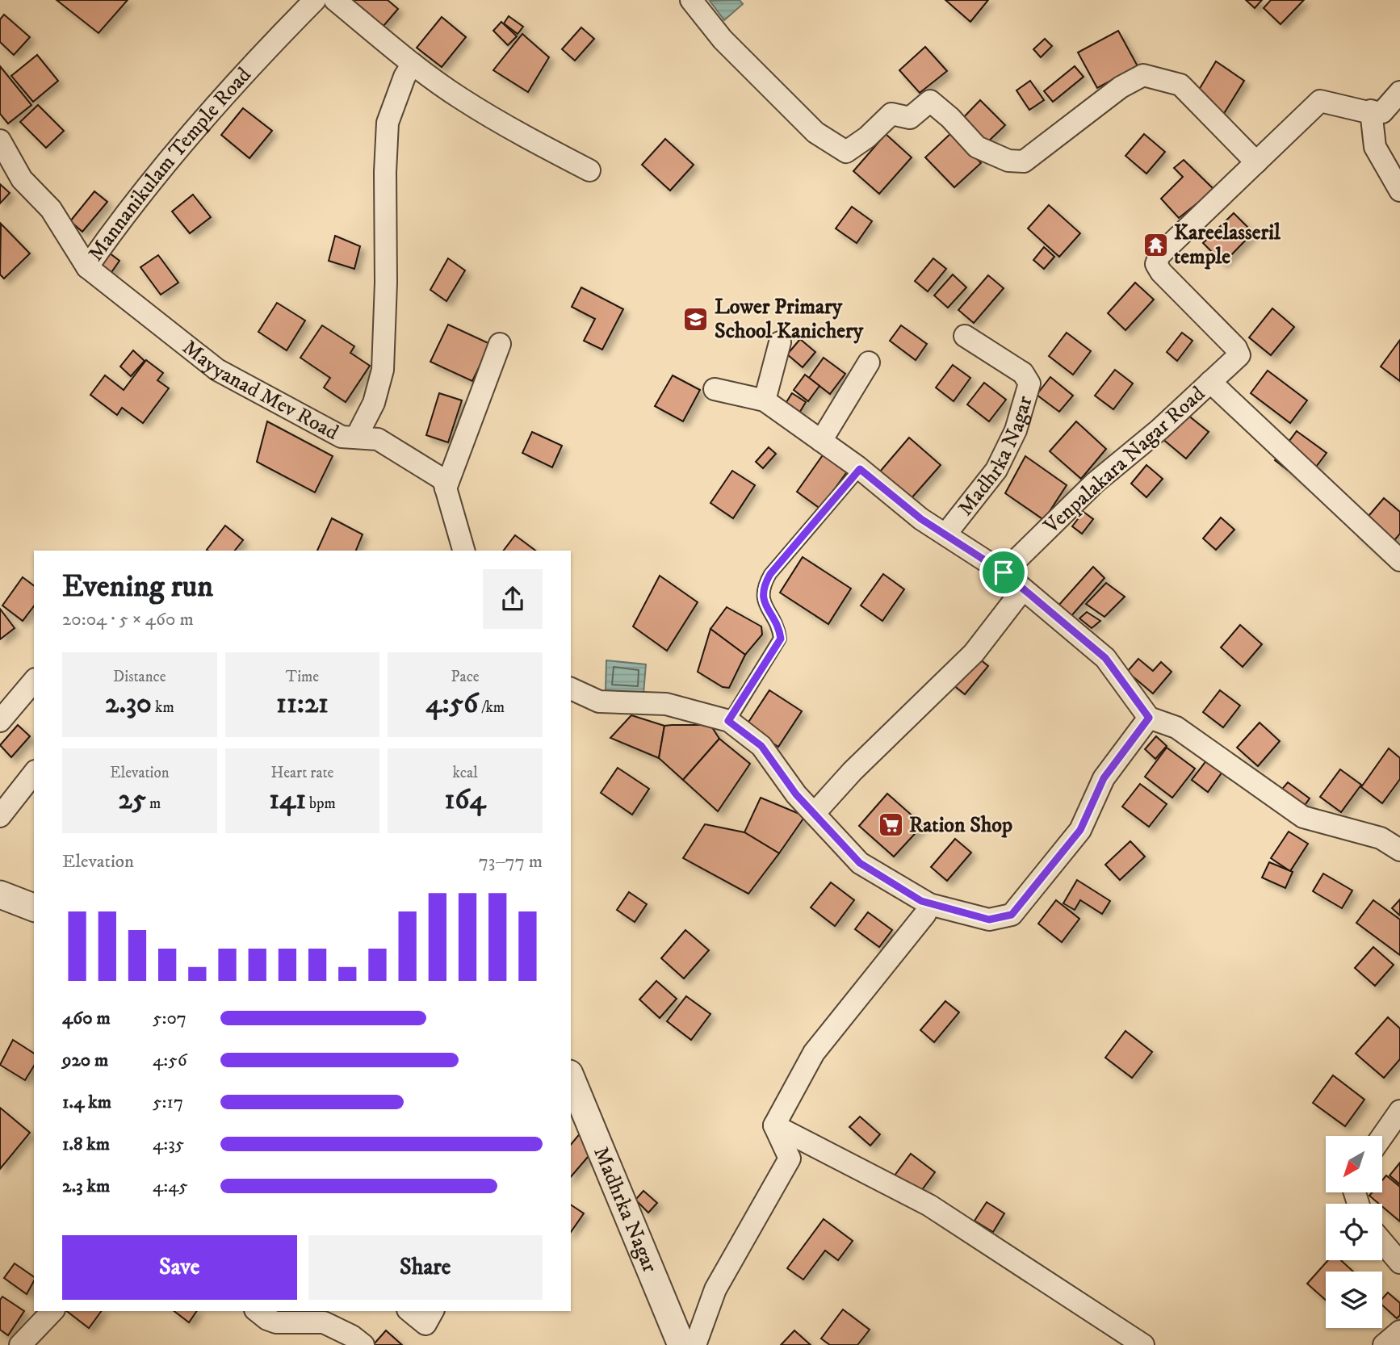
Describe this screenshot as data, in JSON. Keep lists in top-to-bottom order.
{
  "streets": {
    "street": [
      "Mannanikulam Temple Road",
      "Mayyanad Mev Road",
      "Madhrka Nagar",
      "Venpalakara Nagar Road"
    ]
  },
  "crossings": [
    ["Mannanikulam Temple Road", "Mayyanad Mev Road"],
    ["Madhrka Nagar", "Venpalakara Nagar Road"]
  ],
  "places": {
    "temple": ["Kareelasseril temple"],
    "school or university": ["Lower Primary School Kanichery"],
    "supermarket": ["Ration Shop"]
  },
  "north": "bottom left",
  "page": {
    "heading": ["Evening run", "20:04 · 5 × 460 m"],
    "stats": [
      ["Distance", "2.30 km"],
      ["Time", "11:21"],
      ["Pace", "4:56 /km"],
      ["Elevation", "25 m"],
      ["Heart rate", "141 bpm"],
      ["kcal", "164"]
    ],
    "chart": ["Elevation", "73–77 m"],
    "list": [
      {
        "name": "460 m",
        "note": "5:07"
      },
      {
        "name": "920 m",
        "note": "4:56"
      },
      {
        "name": "1.4 km",
        "note": "5:17"
      },
      {
        "name": "1.8 km",
        "note": "4:35"
      },
      {
        "name": "2.3 km",
        "note": "4:45"
      }
    ],
    "buttons": ["Save", "Share"]
  }
}
